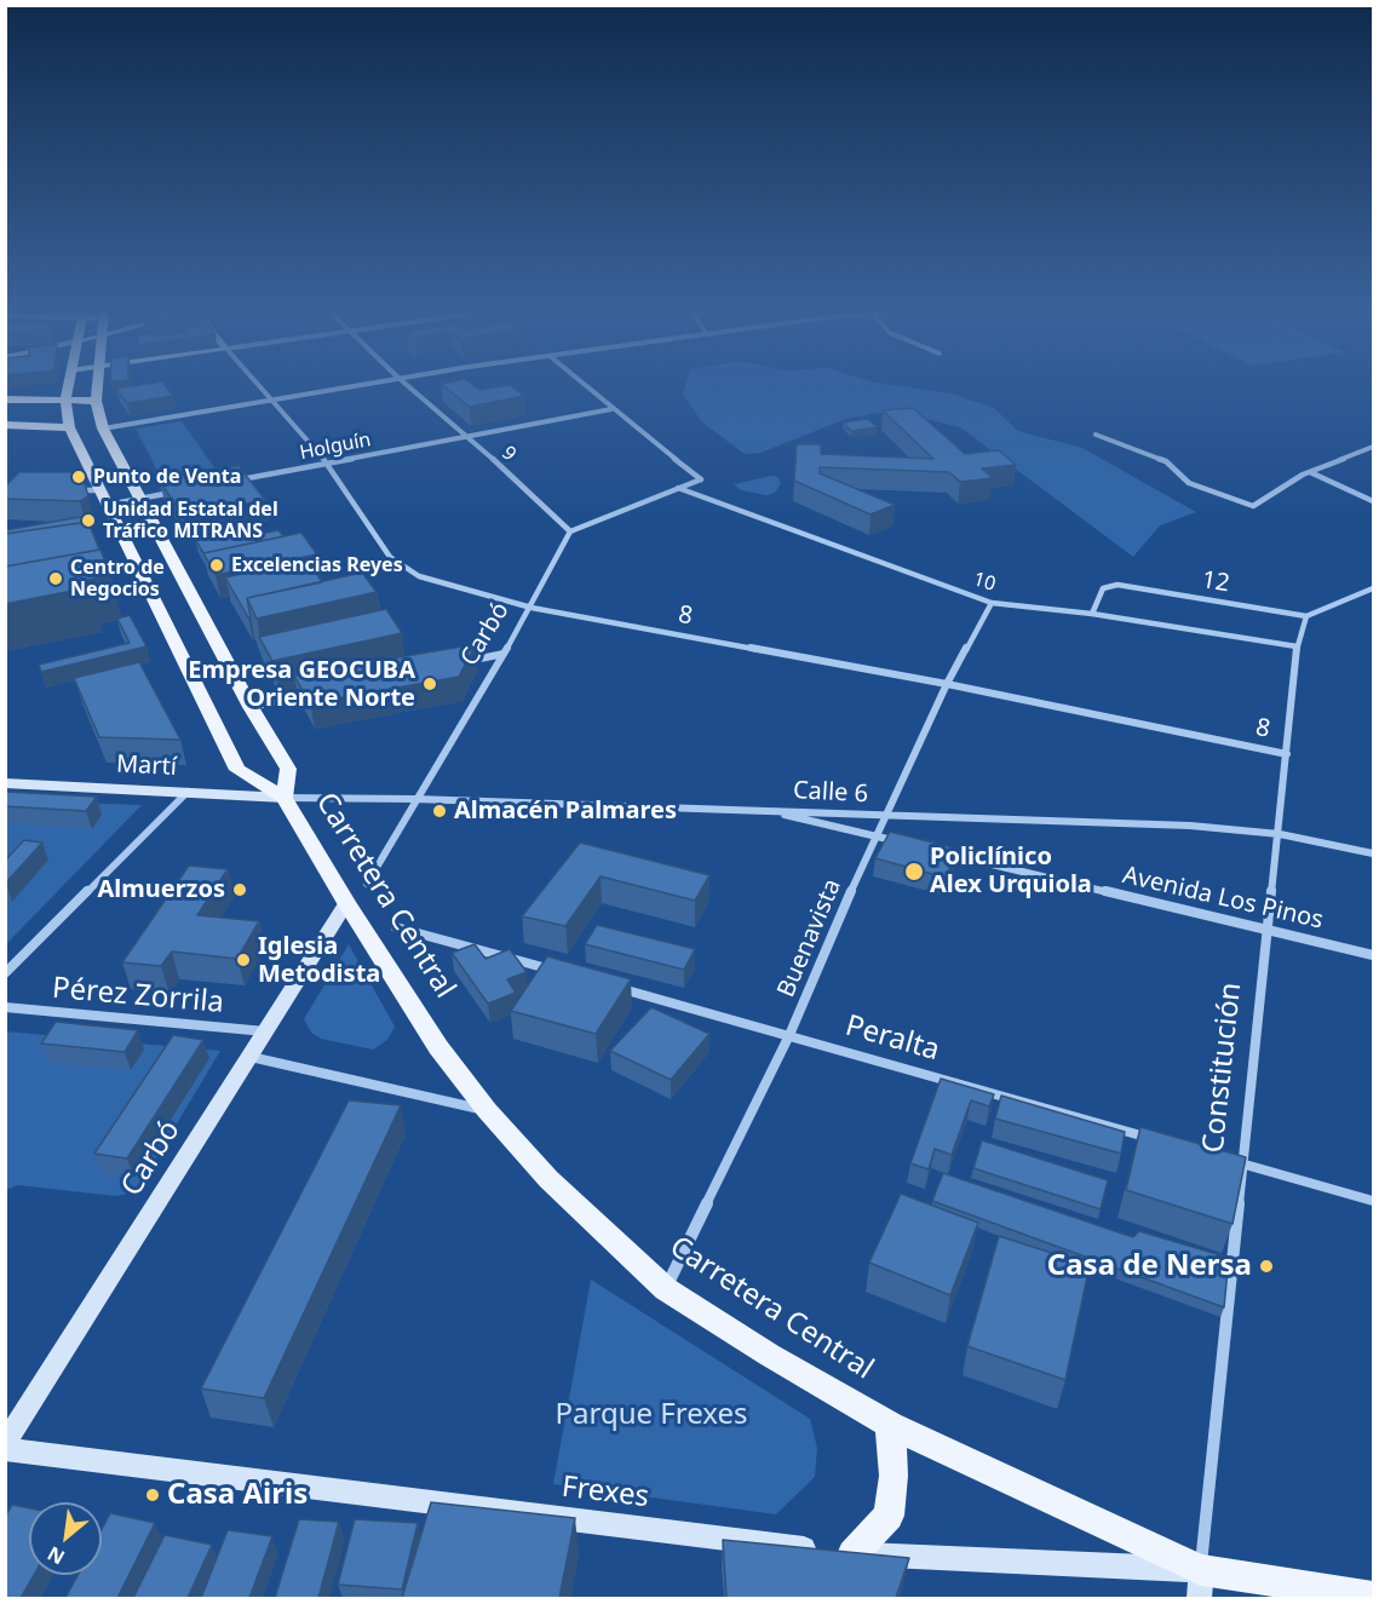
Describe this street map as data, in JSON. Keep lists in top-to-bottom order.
{
  "streets": {
    "main road": ["Carretera Central"],
    "street": [
      "Holguín",
      "9",
      "10",
      "12",
      "8",
      "Carbó",
      "Martí",
      "Calle 6",
      "Avenida Los Pinos",
      "Buenavista",
      "Pérez Zorrila",
      "Peralta",
      "Constitución",
      "Frexes"
    ]
  },
  "crossings": [
    ["Holguín", "9"],
    ["Holguín", "8"],
    ["9", "Carbó"],
    ["10", "12"],
    ["10", "Buenavista"],
    ["10", "Constitución"],
    ["12", "Constitución"],
    ["8", "Carbó"],
    ["8", "Buenavista"],
    ["8", "Constitución"],
    ["Carbó", "Calle 6"],
    ["Carbó", "Carretera Central"],
    ["Carbó", "Pérez Zorrila"],
    ["Carbó", "Frexes"],
    ["Martí", "Calle 6"],
    ["Martí", "Carretera Central"],
    ["Calle 6", "Carretera Central"],
    ["Calle 6", "Buenavista"],
    ["Calle 6", "Constitución"],
    ["Carretera Central", "Buenavista"],
    ["Carretera Central", "Constitución"],
    ["Carretera Central", "Frexes"],
    ["Avenida Los Pinos", "Constitución"],
    ["Buenavista", "Peralta"],
    ["Constitución", "Frexes"]
  ],
  "parks": ["Parque Frexes"],
  "places": [
    "Punto de Venta",
    "Unidad Estatal del Tráfico MITRANS",
    "Excelencias Reyes",
    "Centro de Negocios",
    "Empresa GEOCUBA Oriente Norte",
    "Almacén Palmares",
    "Policlínico Alex Urquiola",
    "Almuerzos",
    "Iglesia Metodista",
    "Casa de Nersa",
    "Casa Airis"
  ],
  "north": "bottom left"
}
